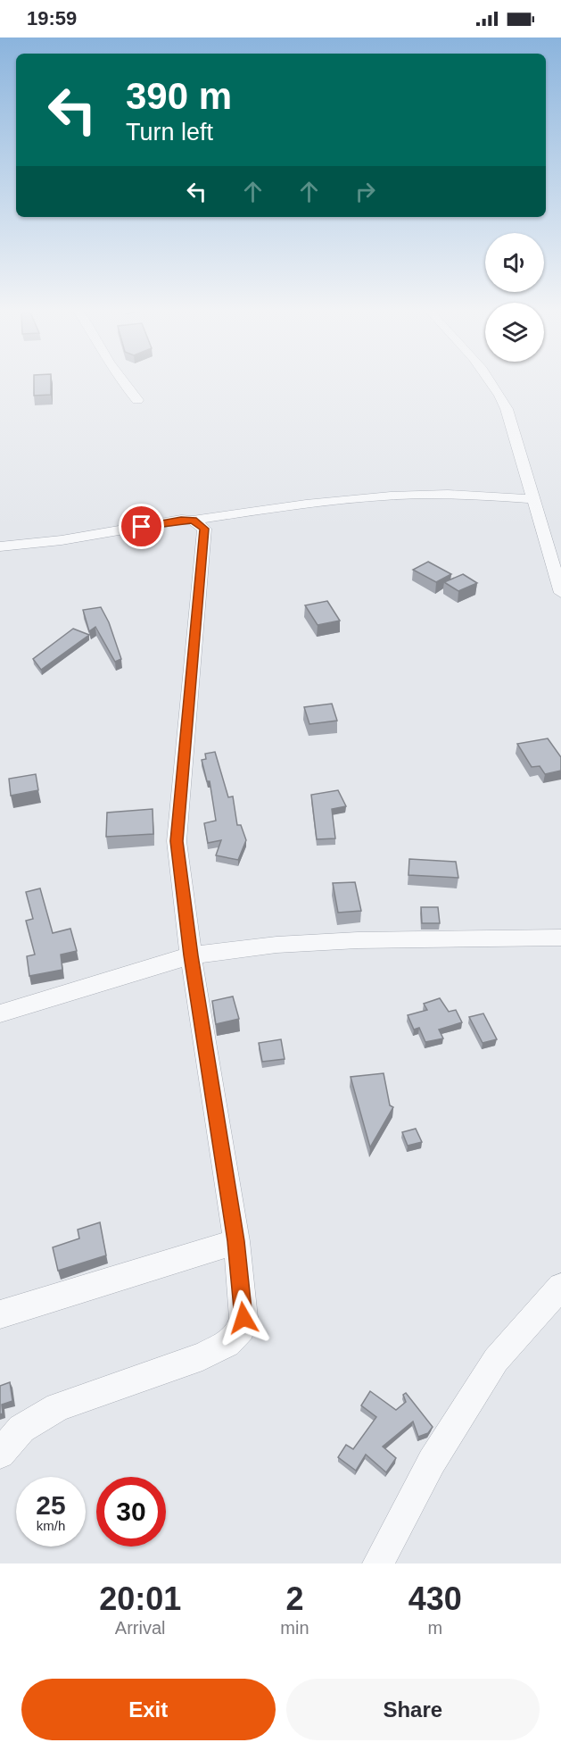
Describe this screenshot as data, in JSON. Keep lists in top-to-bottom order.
{
  "page": {
    "status": "19:59",
    "turn": ["390 m", "Turn left"],
    "speed": "25 km/h",
    "limit": "30",
    "eta": [
      "20:01",
      "Arrival",
      "2",
      "min",
      "430",
      "m"
    ],
    "buttons": ["Exit", "Share"]
  }
}
